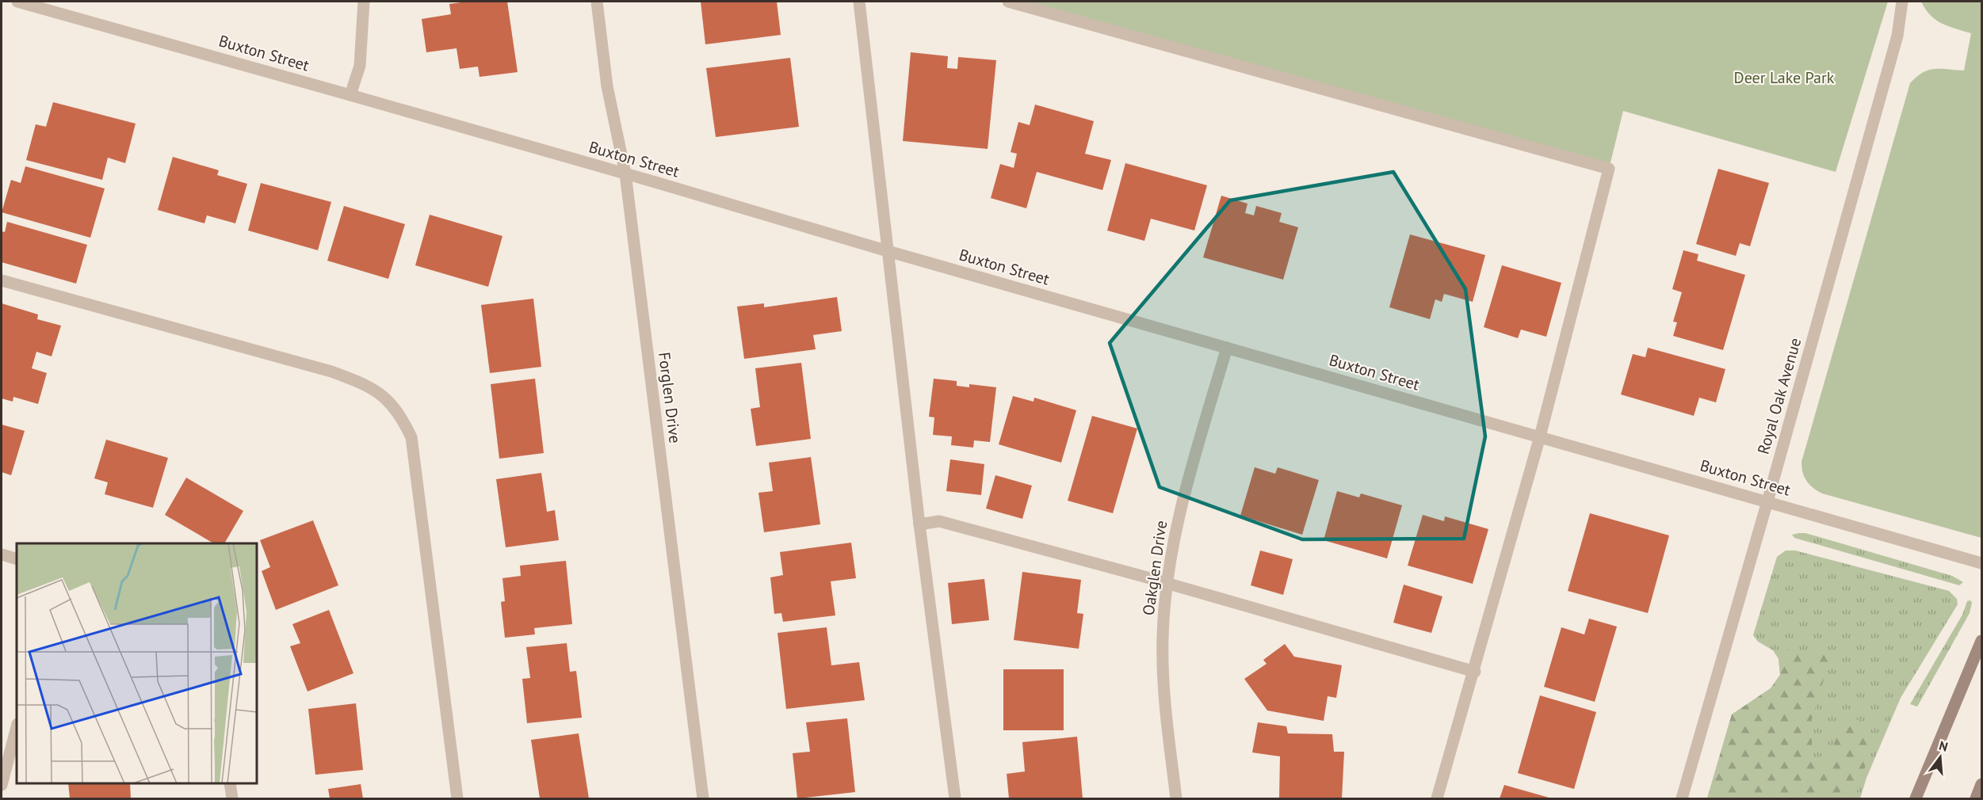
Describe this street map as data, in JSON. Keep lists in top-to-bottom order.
{
  "streets": {
    "street": [
      "Buxton Street",
      "Royal Oak Avenue",
      "Forglen Drive",
      "Oakglen Drive"
    ]
  },
  "crossings": [
    ["Buxton Street", "Royal Oak Avenue"],
    ["Buxton Street", "Forglen Drive"],
    ["Buxton Street", "Oakglen Drive"]
  ],
  "parks": ["Deer Lake Park"],
  "north": "top"
}
